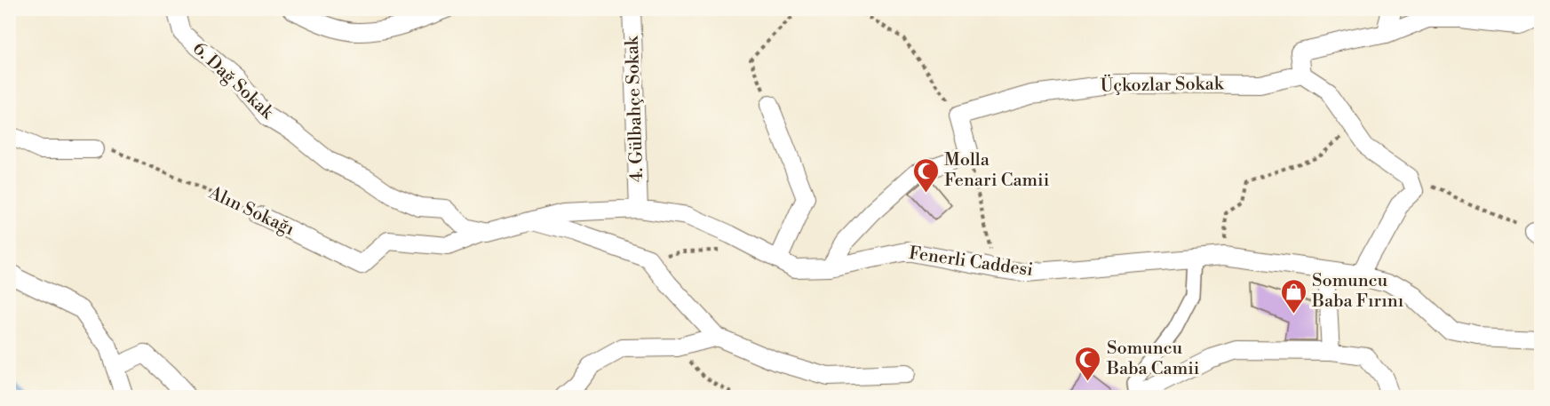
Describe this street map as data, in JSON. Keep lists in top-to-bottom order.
{
  "streets": {
    "street": [
      "6. Dağ Sokak",
      "Üçkozlar Sokak",
      "4. Gülbahçe Sokak",
      "Alın Sokağı",
      "Fenerli Caddesi"
    ]
  },
  "crossings": [
    ["6. Dağ Sokak", "Alın Sokağı"],
    ["4. Gülbahçe Sokak", "Fenerli Caddesi"]
  ],
  "places": {
    "mosque": ["Molla Fenari Camii", "Somuncu Baba Camii"],
    "shop": ["Somuncu Baba Fırını"]
  }
}
